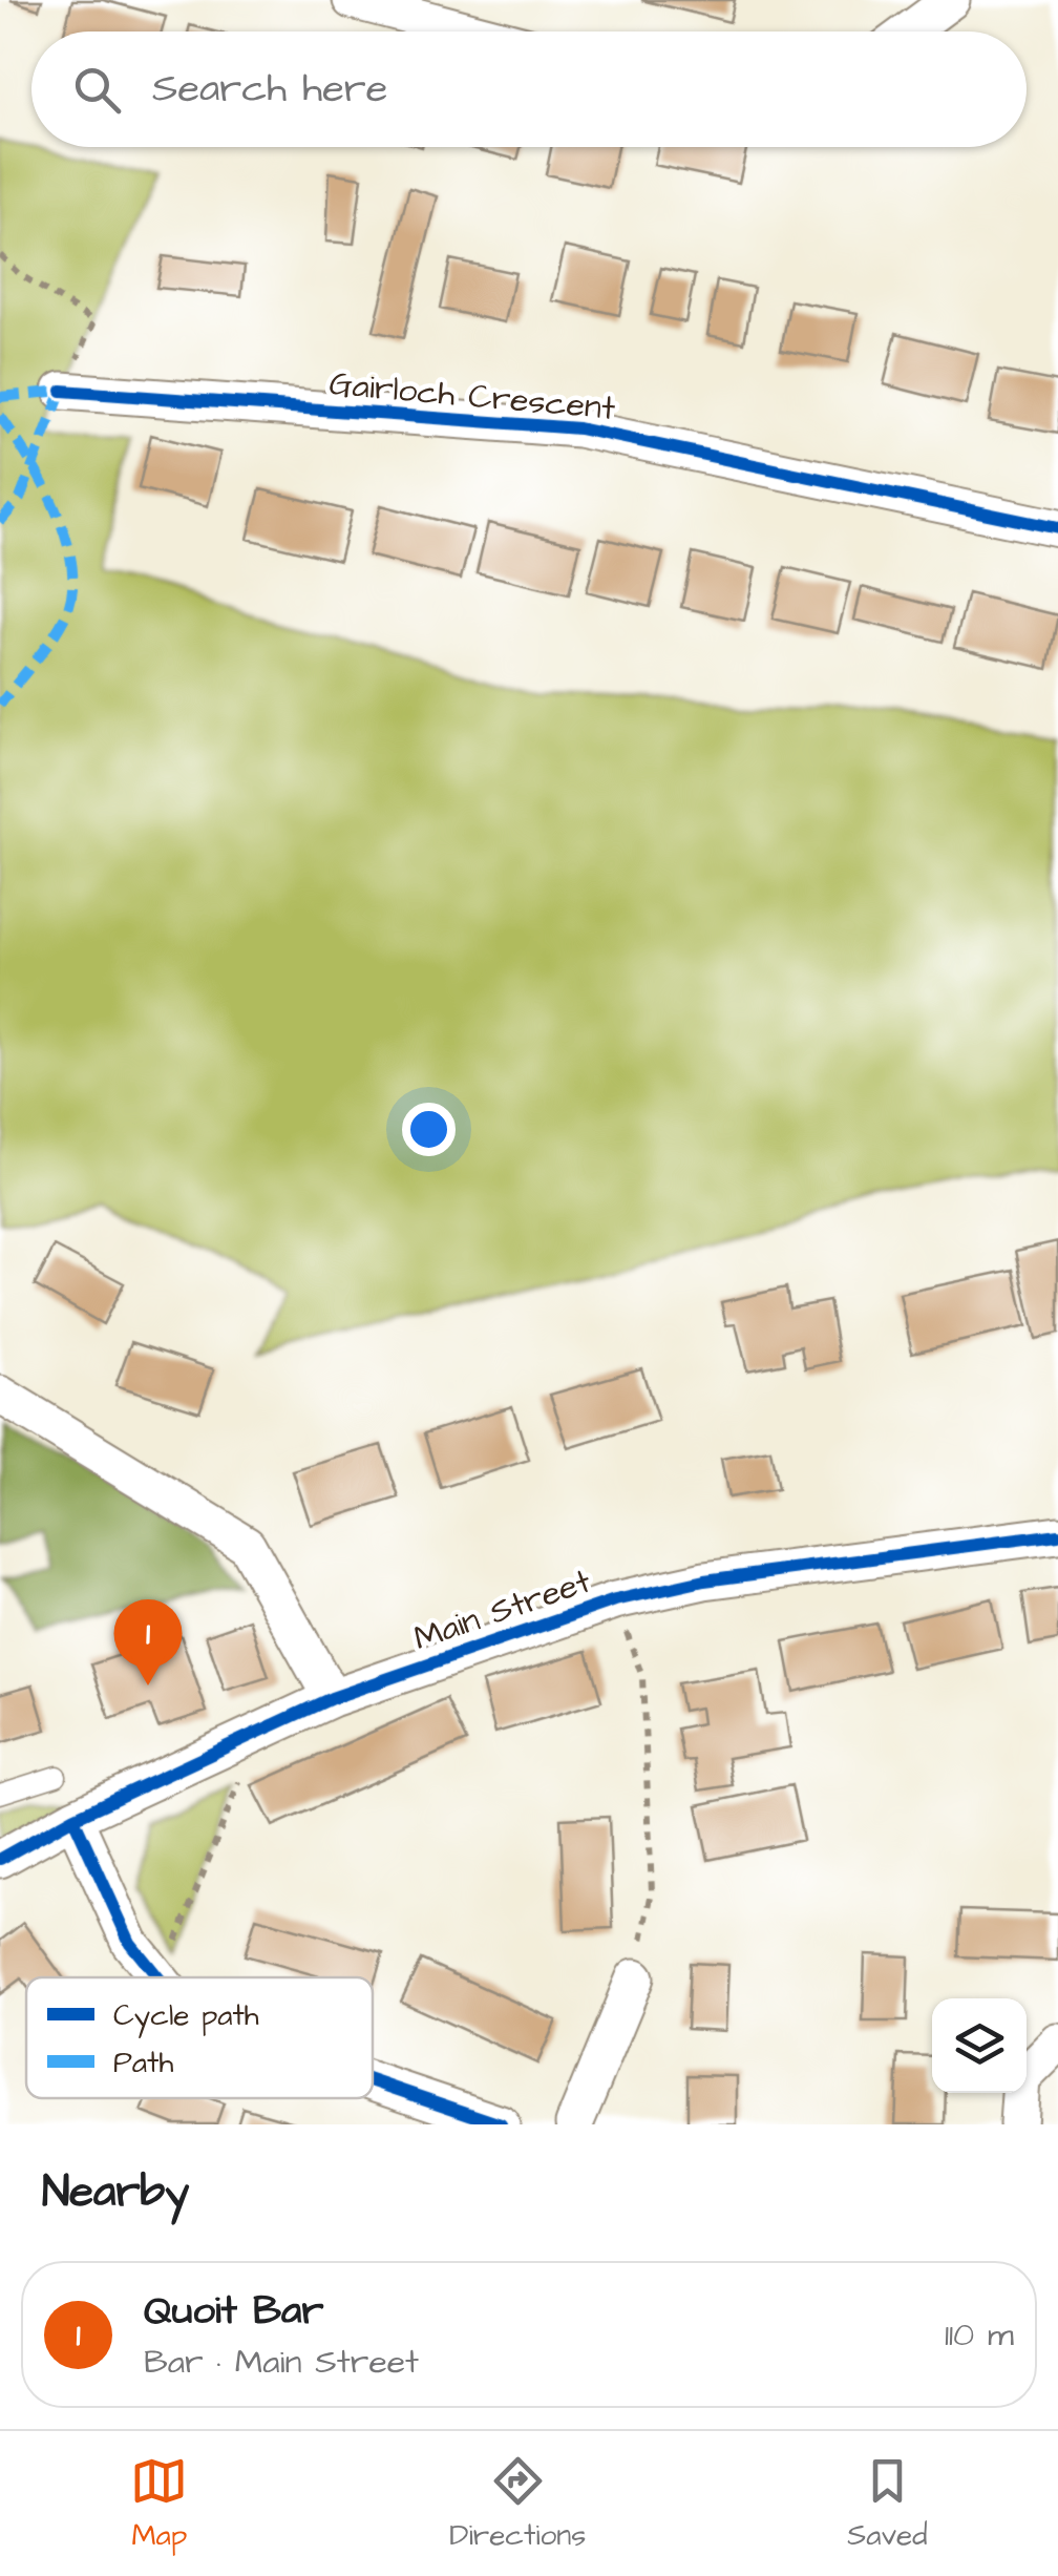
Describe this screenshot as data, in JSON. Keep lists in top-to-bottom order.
{
  "streets": {
    "street": ["Gairloch Crescent", "Main Street"]
  },
  "legend": ["Cycle path", "Path"],
  "page": {
    "search": "Search here",
    "pins": "1",
    "heading": "Nearby",
    "list": [
      {
        "mark": "1",
        "name": "Quoit Bar",
        "note": "Bar · Main Street",
        "value": "110 m"
      }
    ],
    "nav": ["Map", "Directions", "Saved"]
  }
}
